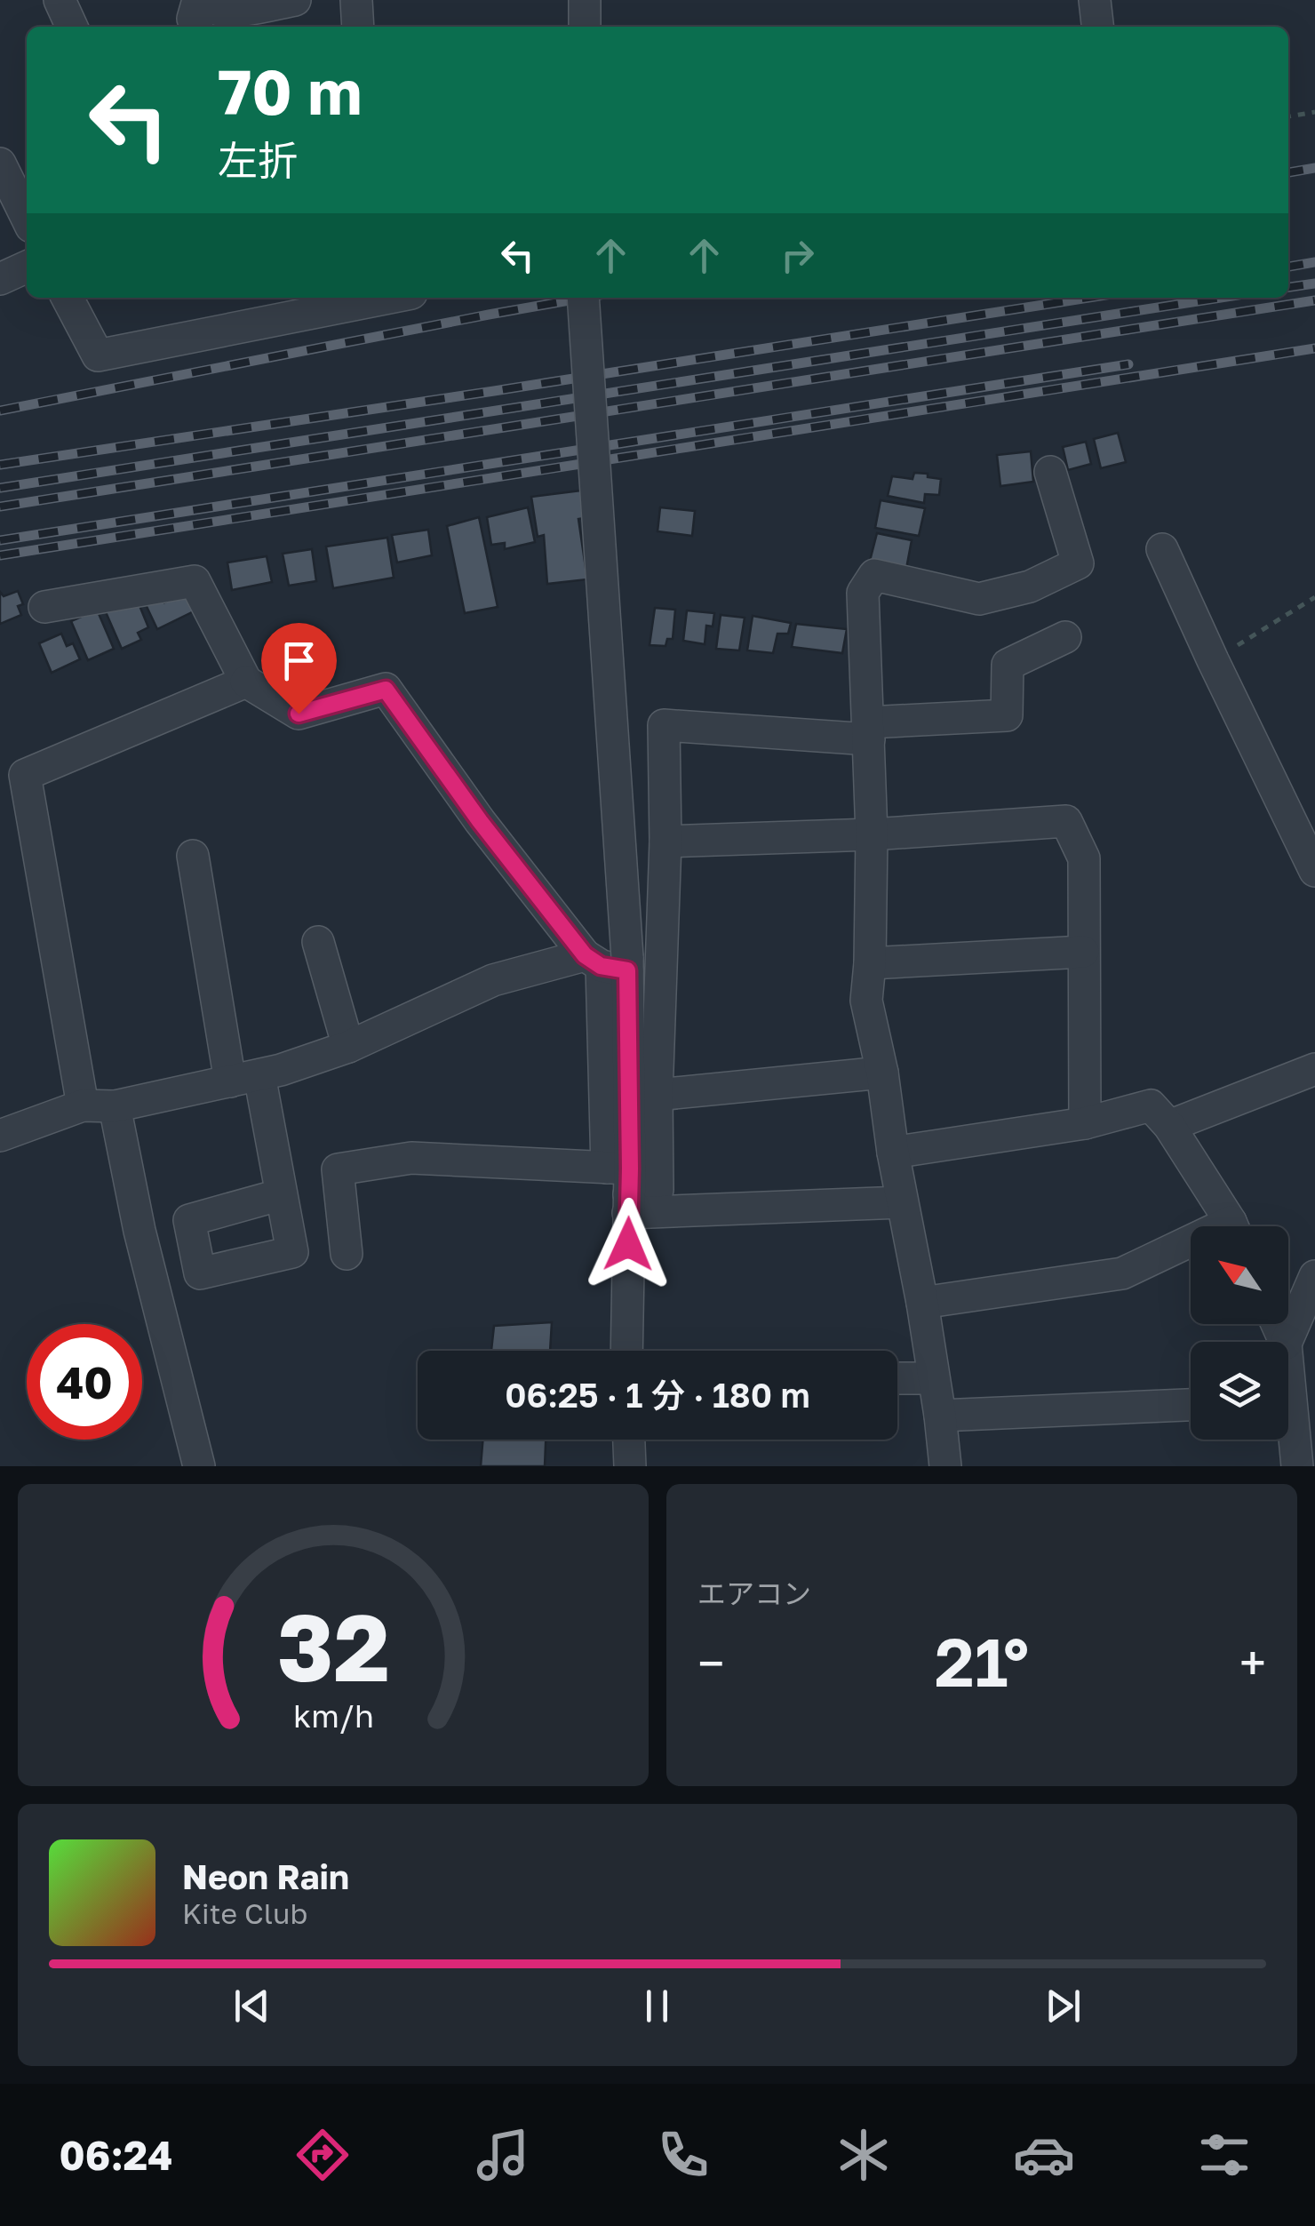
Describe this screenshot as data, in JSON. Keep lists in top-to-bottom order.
{
  "north": "top left",
  "page": {
    "turn": ["70 m", "左折"],
    "limit": "40",
    "trip": "06:25 · 1 分 · 180 m",
    "tile": "エアコン",
    "heat": ["−", "21°", "+"],
    "song": ["Neon Rain", "Kite Club"],
    "tabs": "06:24",
    "gauge": ["32", "km/h"]
  }
}
